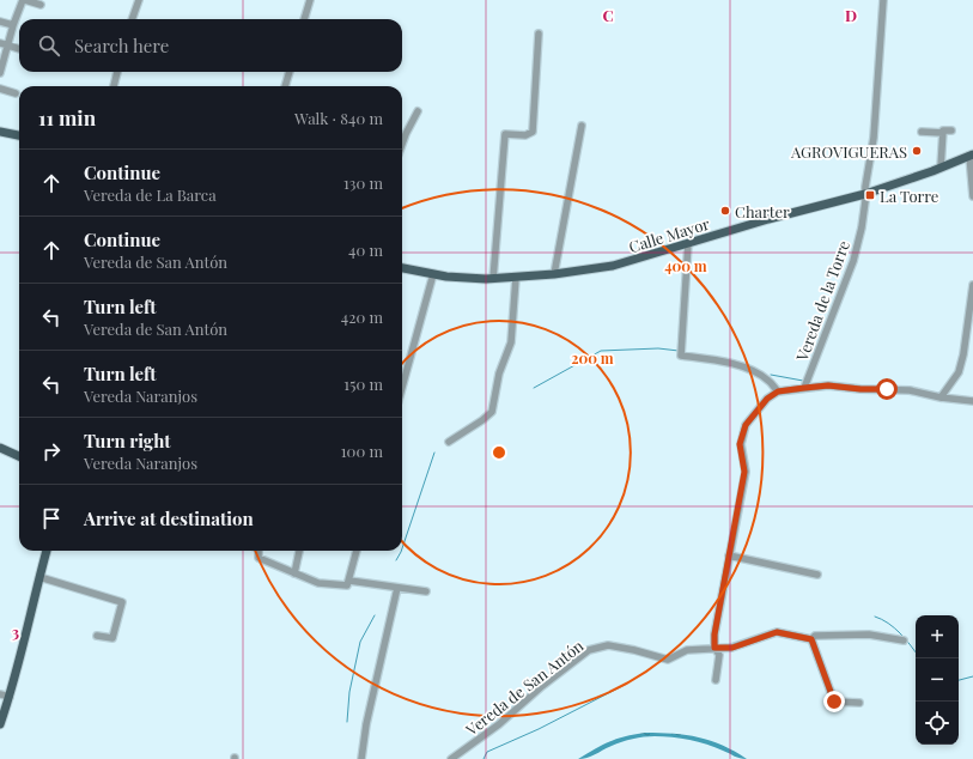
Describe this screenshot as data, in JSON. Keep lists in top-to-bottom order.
{
  "streets": {
    "main road": ["Calle Mayor"],
    "street": ["Vereda de la Torre", "Vereda de San Antón"]
  },
  "crossings": [
    ["Calle Mayor", "Vereda de la Torre"]
  ],
  "places": {
    "other": ["AGROVIGUERAS", "Charter"],
    "transit": ["La Torre"]
  },
  "page": {
    "search": "Search here",
    "heading": ["11 min", "Walk · 840 m"],
    "list": [
      ["Continue", "Vereda de La Barca", "130 m"],
      ["Continue", "Vereda de San Antón", "40 m"],
      ["Turn left", "Vereda de San Antón", "420 m"],
      ["Turn left", "Vereda Naranjos", "150 m"],
      ["Turn right", "Vereda Naranjos", "100 m"],
      "Arrive at destination"
    ],
    "map_buttons": ["+", "−"]
  },
  "grid": {
    "columns": ["C", "D"],
    "rows": ["3"]
  },
  "rings": ["400 m", "200 m"]
}
